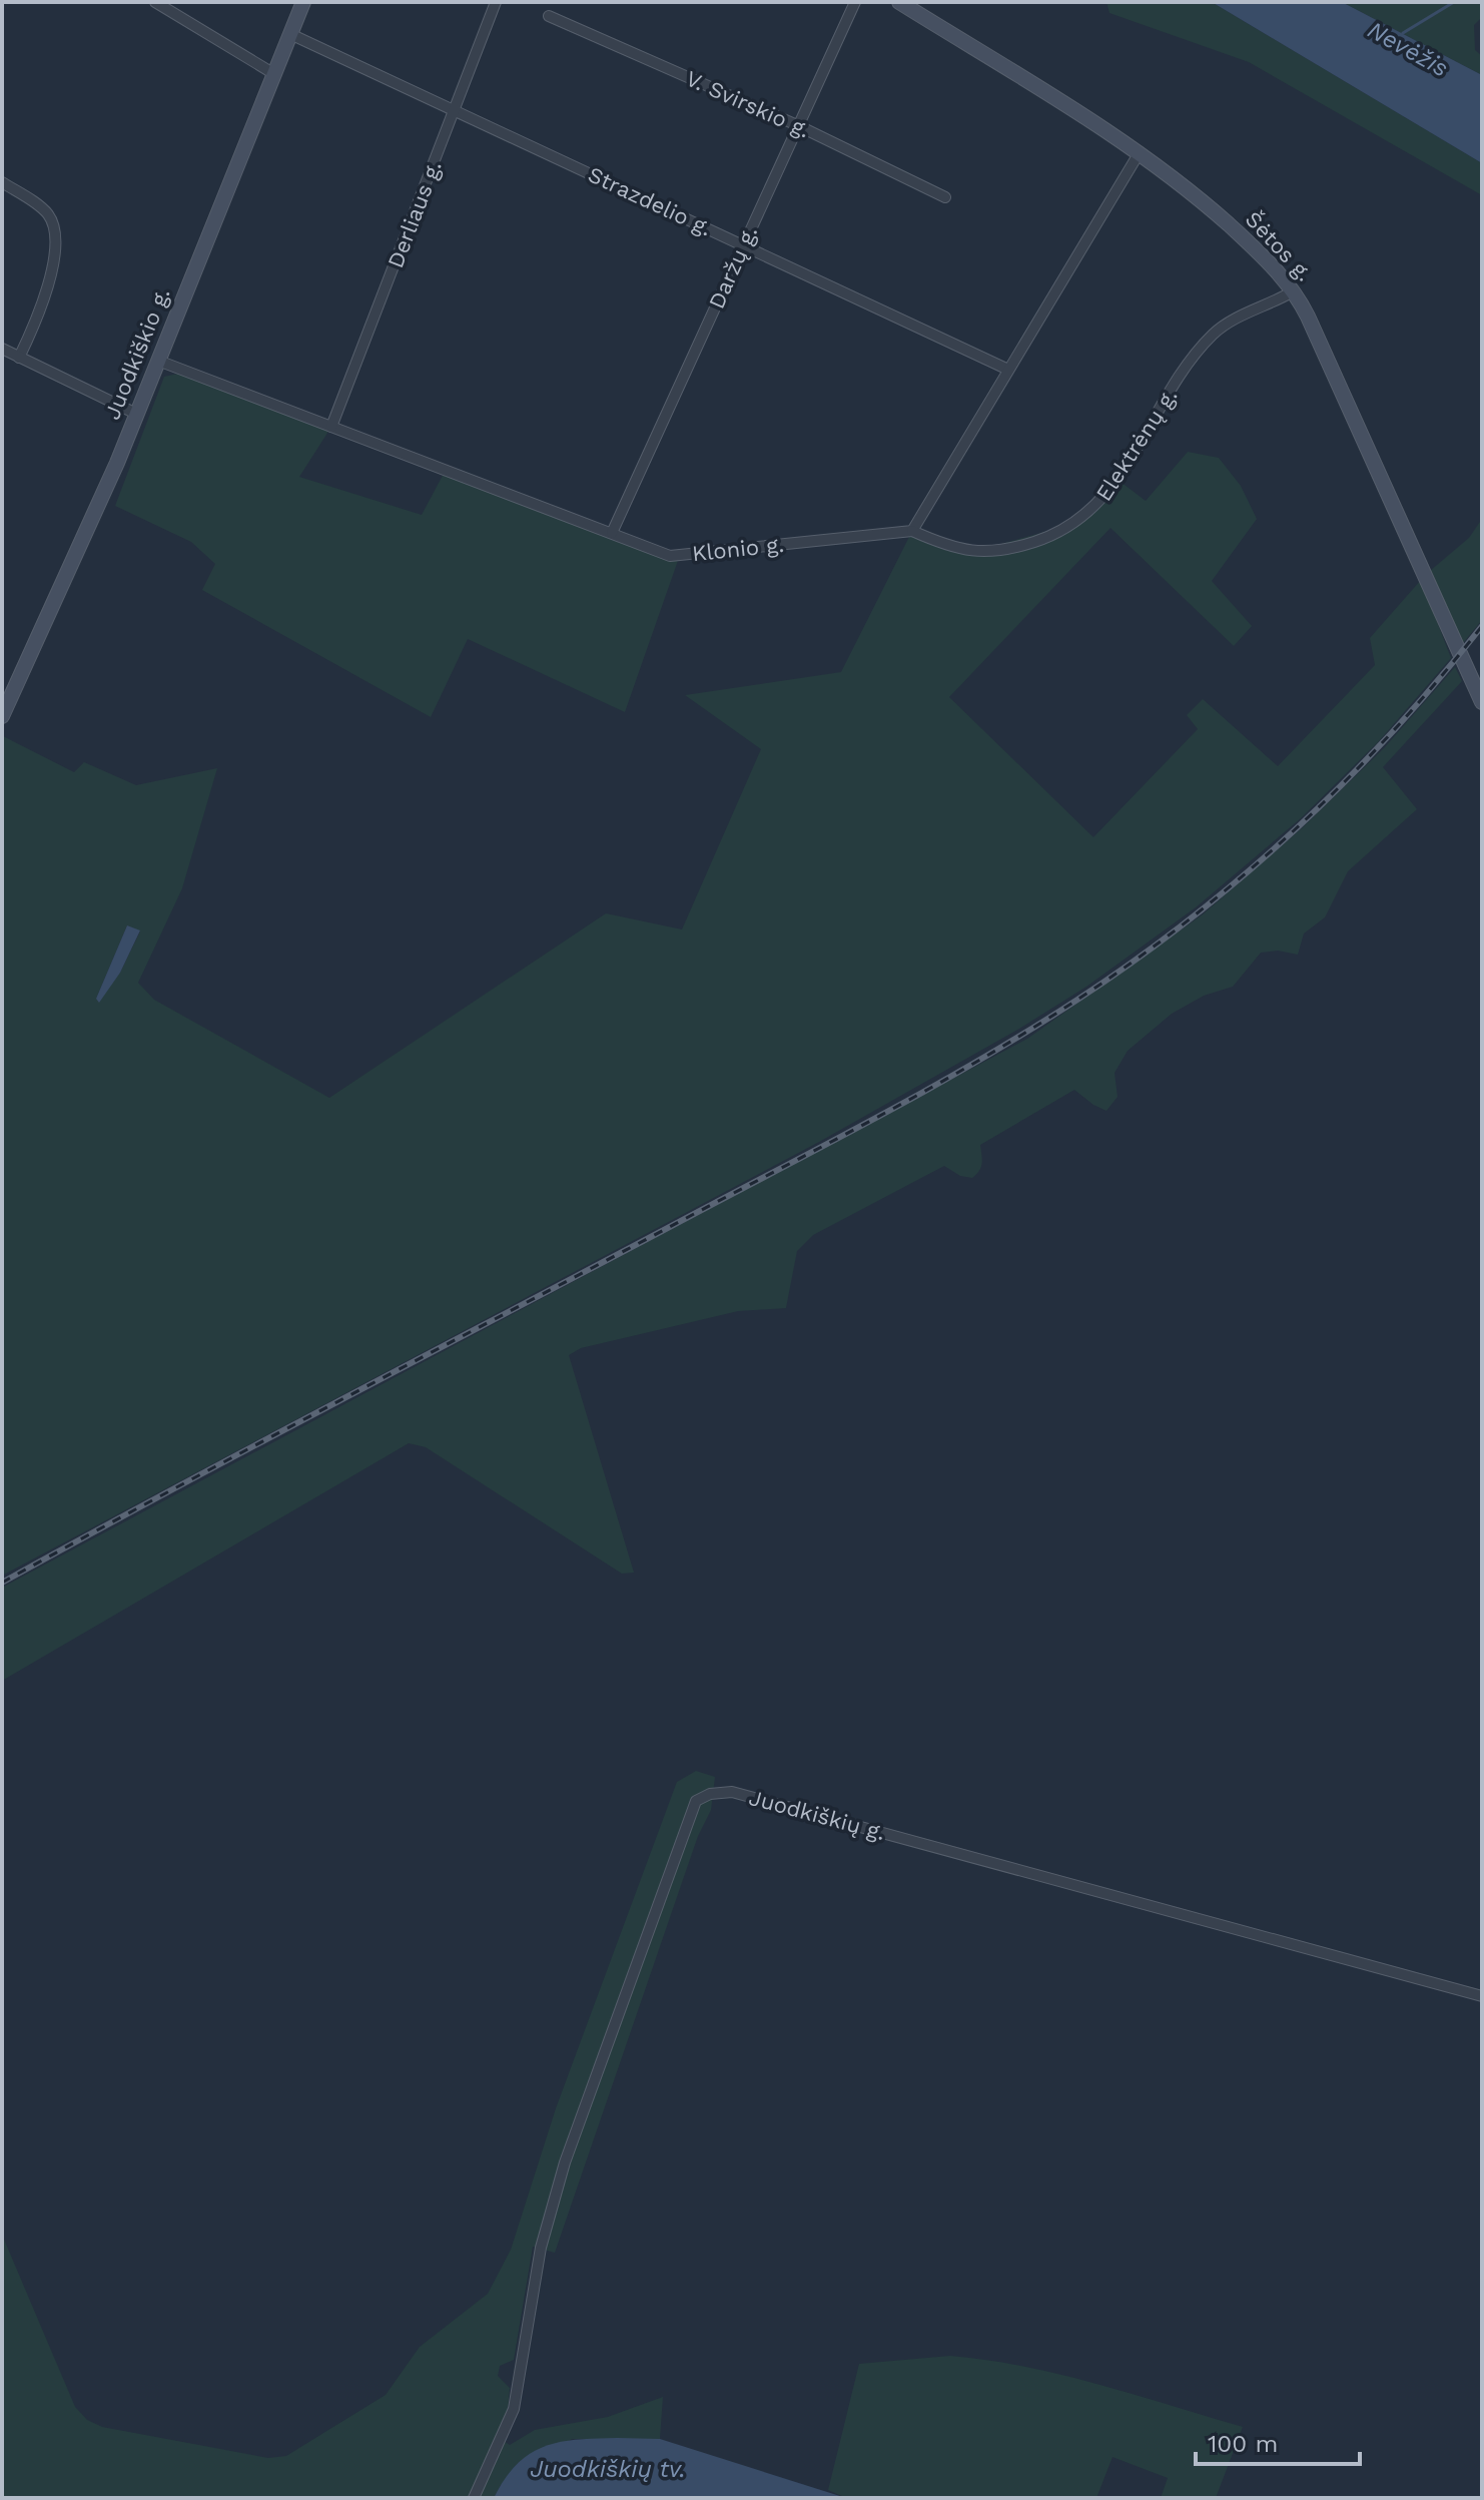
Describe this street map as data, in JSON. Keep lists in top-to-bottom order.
{
  "streets": {
    "main road": ["Šėtos g.", "Juodkiškio g."],
    "street": [
      "V. Svirskio g.",
      "Strazdelio g.",
      "Derliaus g.",
      "Daržų g.",
      "Elektrėnų g.",
      "Klonio g.",
      "Juodkiškių g."
    ]
  },
  "crossings": [
    ["V. Svirskio g.", "Daržų g."],
    ["Strazdelio g.", "Derliaus g."],
    ["Strazdelio g.", "Daržų g."],
    ["Strazdelio g.", "Juodkiškio g."],
    ["Derliaus g.", "Klonio g."],
    ["Šėtos g.", "Elektrėnų g."],
    ["Daržų g.", "Klonio g."],
    ["Juodkiškio g.", "Klonio g."],
    ["Elektrėnų g.", "Klonio g."]
  ],
  "water": ["Nevėžis", "Juodkiškių tv."],
  "scale_bar": "100 m"
}
